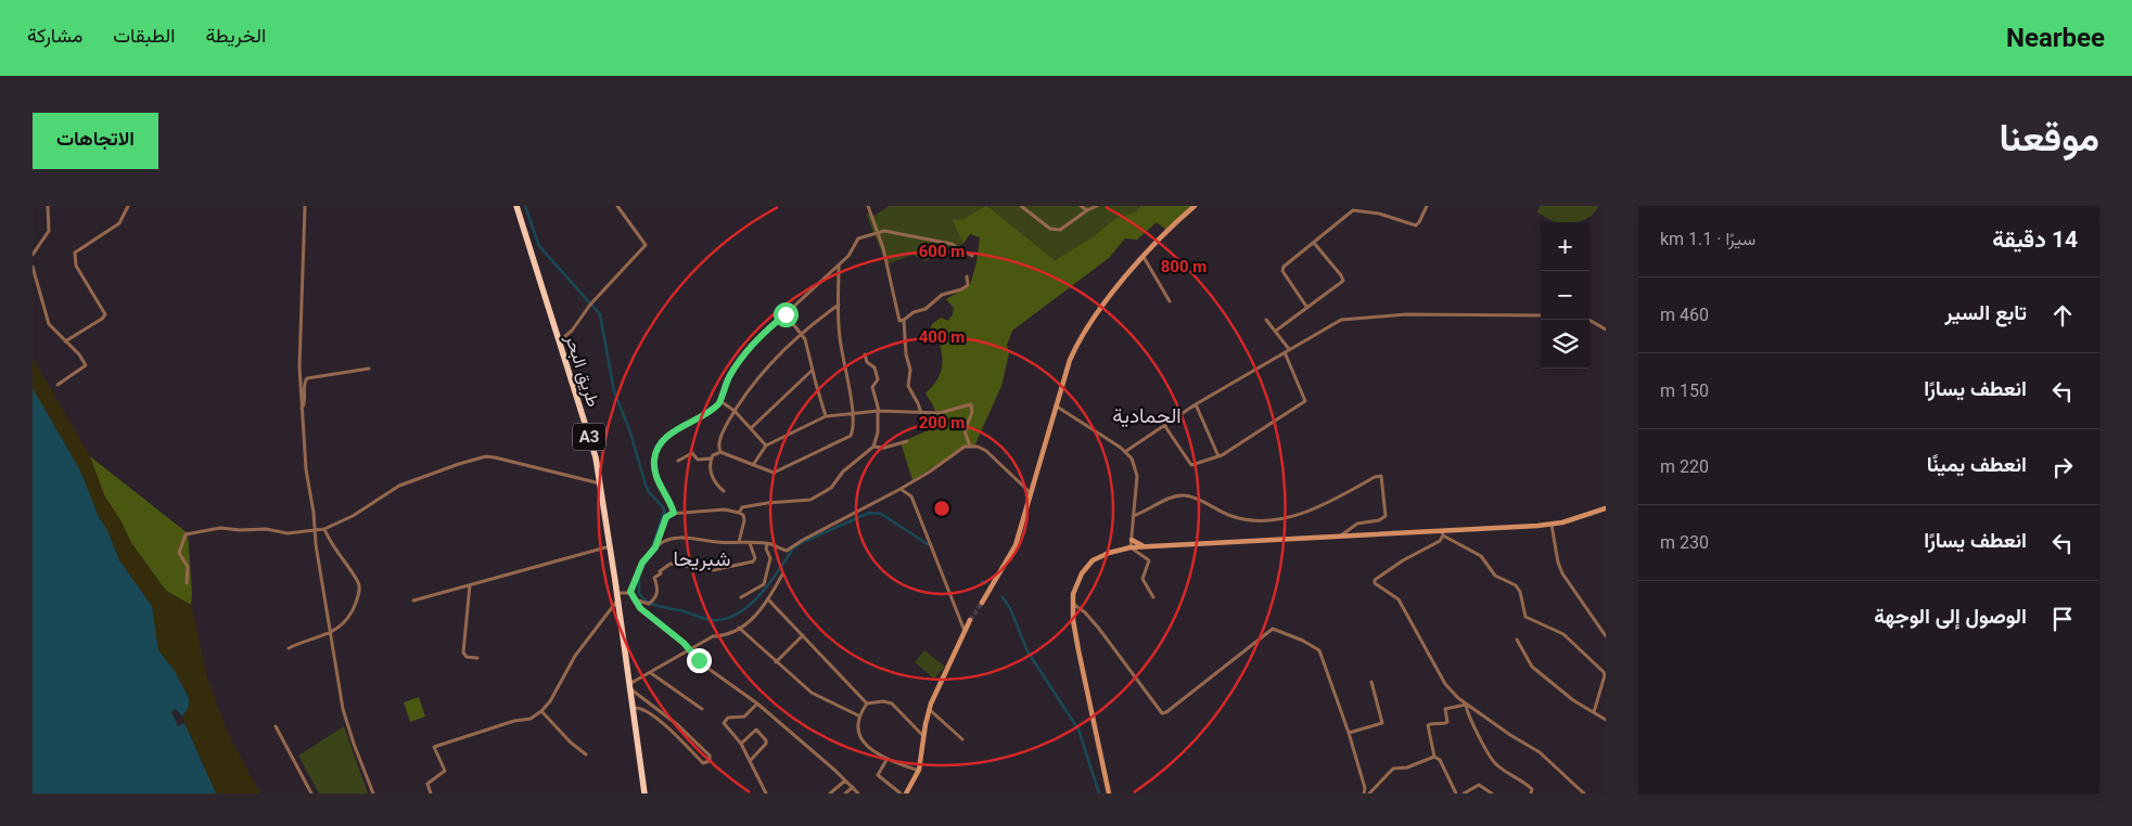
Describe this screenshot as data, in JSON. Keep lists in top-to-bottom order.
{
  "streets": {
    "highway": ["طريق البحر", "A3"]
  },
  "districts": ["الحمادية", "شبريحا"],
  "page": {
    "header": "Nearbee",
    "nav": ["الخريطة", "الطبقات", "مشاركة"],
    "title": "موقعنا",
    "buttons": "الاتجاهات",
    "heading": ["14 دقيقة", "سيرًا · 1.1 km"],
    "map_buttons": ["+", "−"],
    "list": [
      ["تابع السير", "460 m"],
      ["انعطف يسارًا", "150 m"],
      ["انعطف يمينًا", "220 m"],
      ["انعطف يسارًا", "230 m"],
      "الوصول إلى الوجهة"
    ]
  },
  "rings": [
    "600 m",
    "800 m",
    "400 m",
    "200 m"
  ]
}
